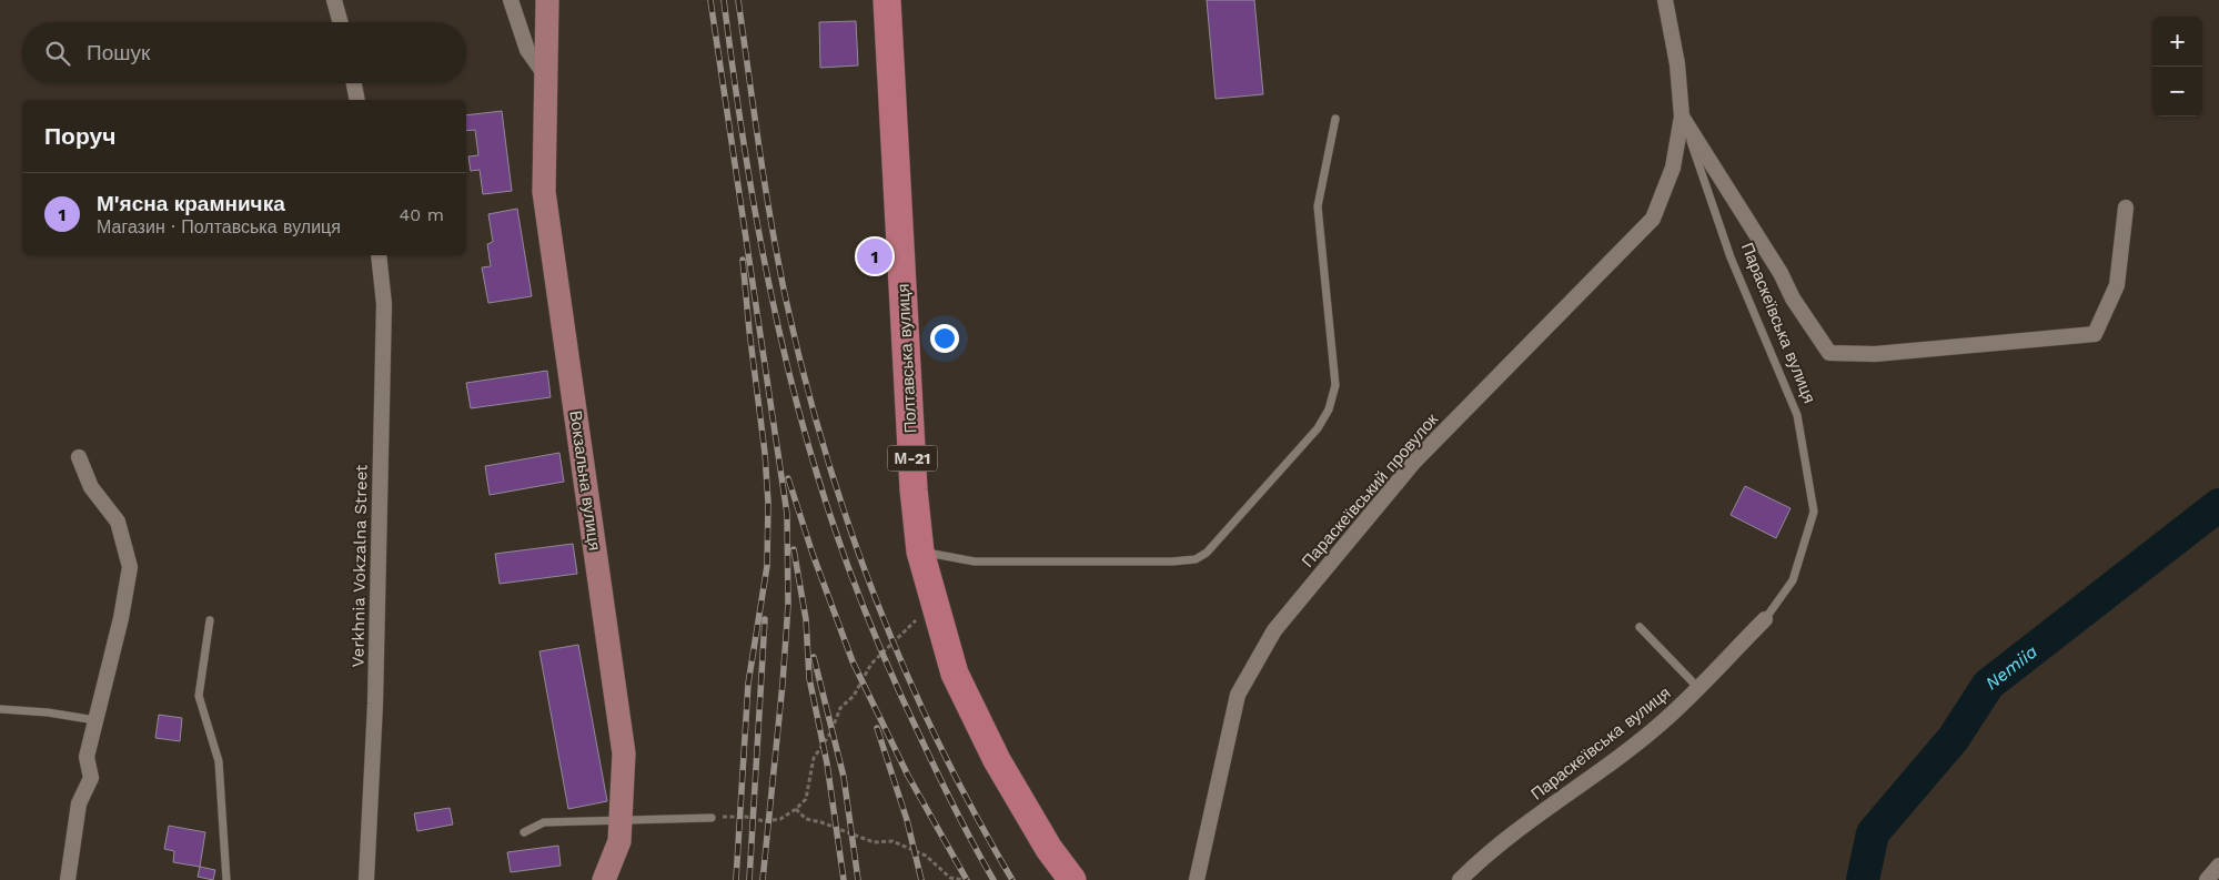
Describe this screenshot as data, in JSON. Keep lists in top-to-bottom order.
{
  "streets": {
    "highway": ["Полтавська вулиця", "М-21"],
    "main road": ["Вокзальна вулиця"],
    "street": ["Параскеївська вулиця", "Параскеївський провулок", "Verkhnia Vokzalna Street"]
  },
  "crossings": [
    ["Параскеївська вулиця", "Параскеївський провулок"]
  ],
  "water": ["Nemiia"],
  "page": {
    "map_buttons": ["+", "−"],
    "search": "Пошук",
    "heading": "Поруч",
    "list": [
      {
        "mark": "1",
        "name": "М'ясна крамничка",
        "note": "Магазин · Полтавська вулиця",
        "value": "40 m"
      }
    ],
    "pins": "1"
  }
}
